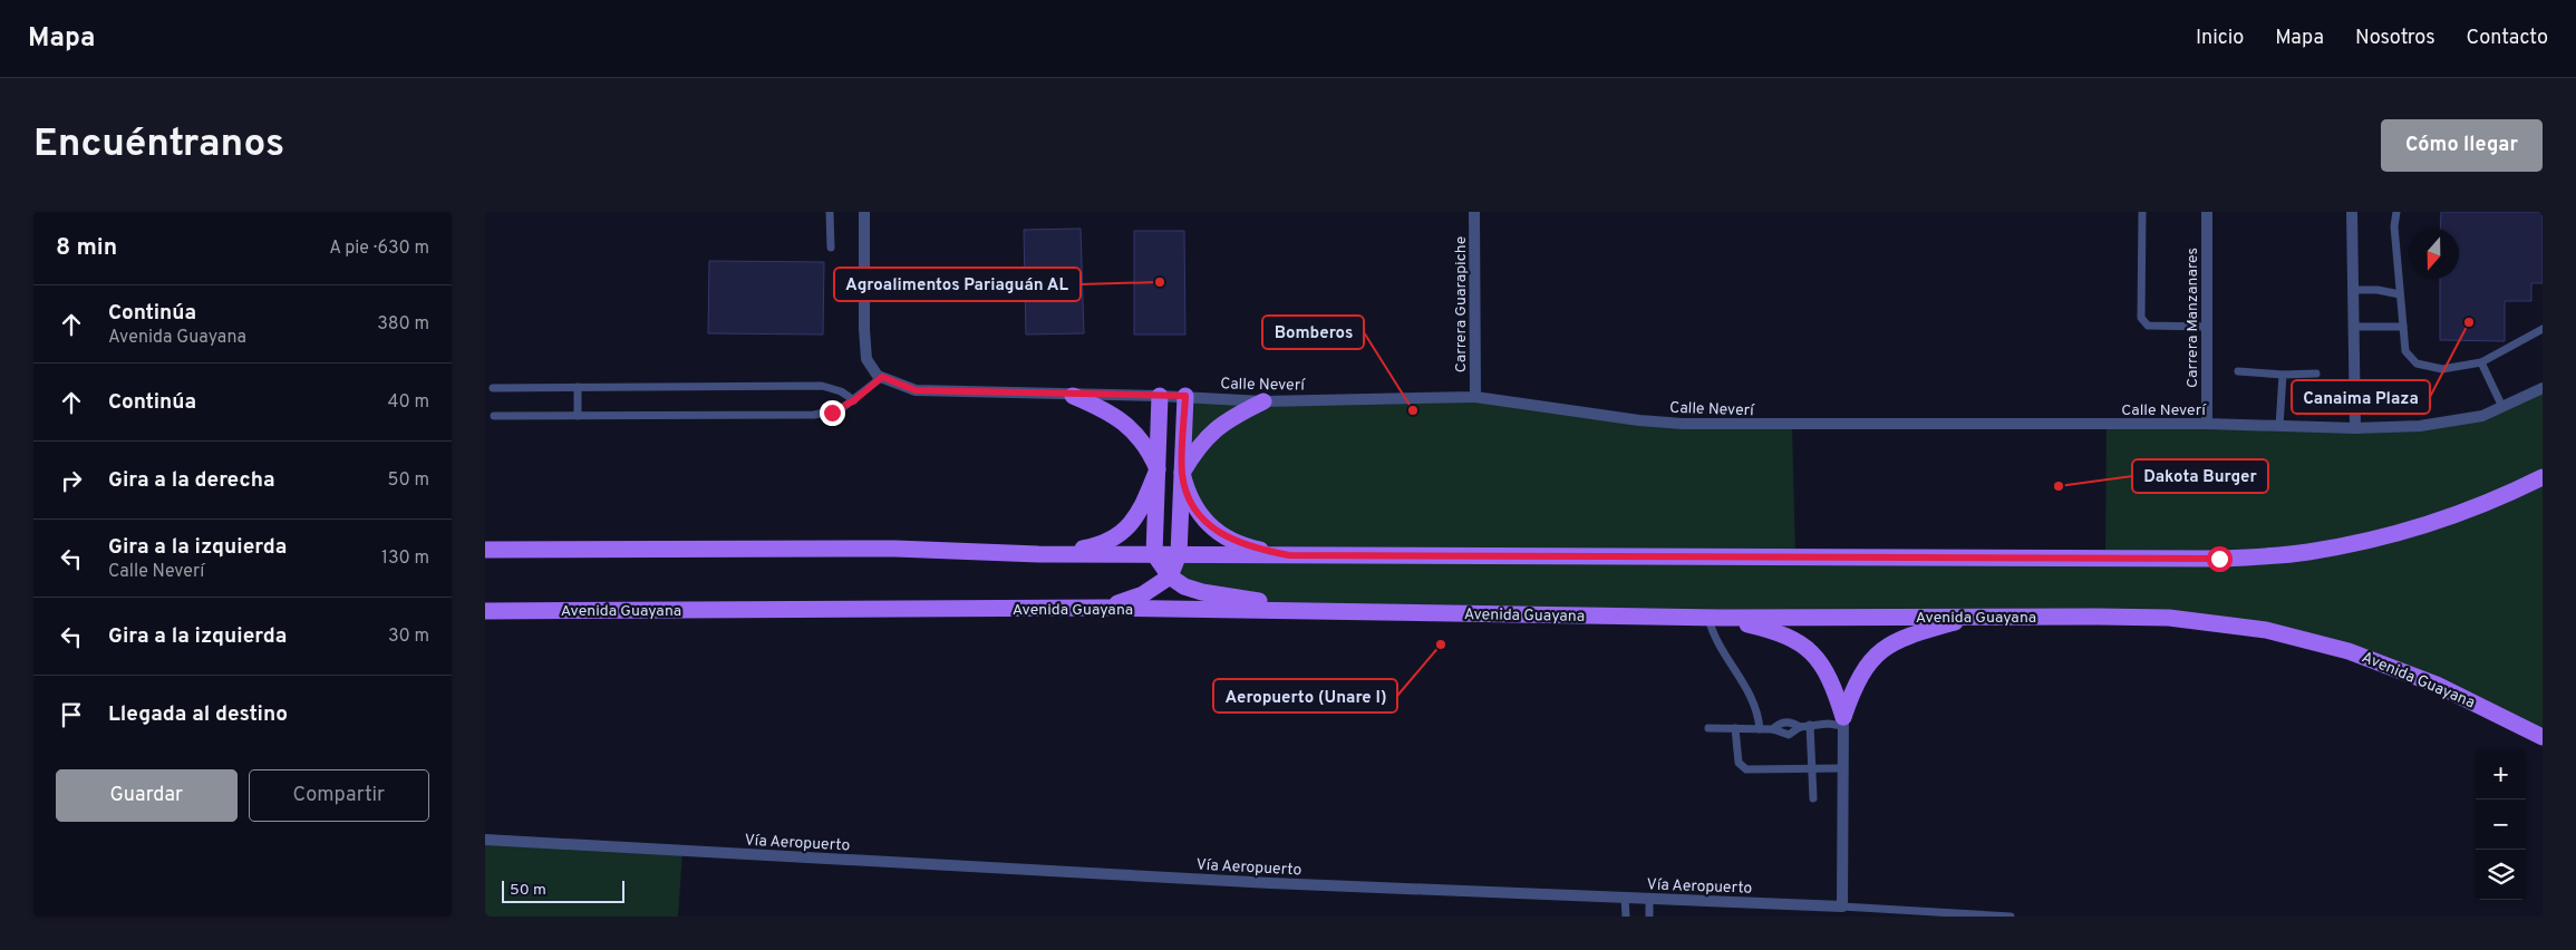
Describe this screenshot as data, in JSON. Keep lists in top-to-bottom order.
{
  "streets": {
    "main road": ["Avenida Guayana"],
    "street": [
      "Carrera Guarapiche",
      "Carrera Manzanares",
      "Calle Neverí",
      "Vía Aeropuerto"
    ]
  },
  "crossings": [
    ["Carrera Guarapiche", "Calle Neverí"],
    ["Carrera Manzanares", "Calle Neverí"]
  ],
  "places": [
    "Agroalimentos Pariaguán AL",
    "Canaima Plaza",
    "Bomberos",
    "Dakota Burger",
    "Aeropuerto (Unare I)"
  ],
  "scale_bar": "50 m",
  "north": "bottom",
  "page": {
    "header": "Mapa",
    "nav": [
      "Inicio",
      "Mapa",
      "Nosotros",
      "Contacto"
    ],
    "buttons": [
      "Cómo llegar",
      ["Guardar", "Compartir"]
    ],
    "title": "Encuéntranos",
    "heading": ["8 min", "A pie · 630 m"],
    "list": [
      ["Continúa", "Avenida Guayana", "380 m"],
      ["Continúa", "40 m"],
      ["Gira a la derecha", "50 m"],
      ["Gira a la izquierda", "Calle Neverí", "130 m"],
      ["Gira a la izquierda", "30 m"],
      "Llegada al destino"
    ],
    "map_buttons": ["+", "−"],
    "scale": "50 m"
  }
}
